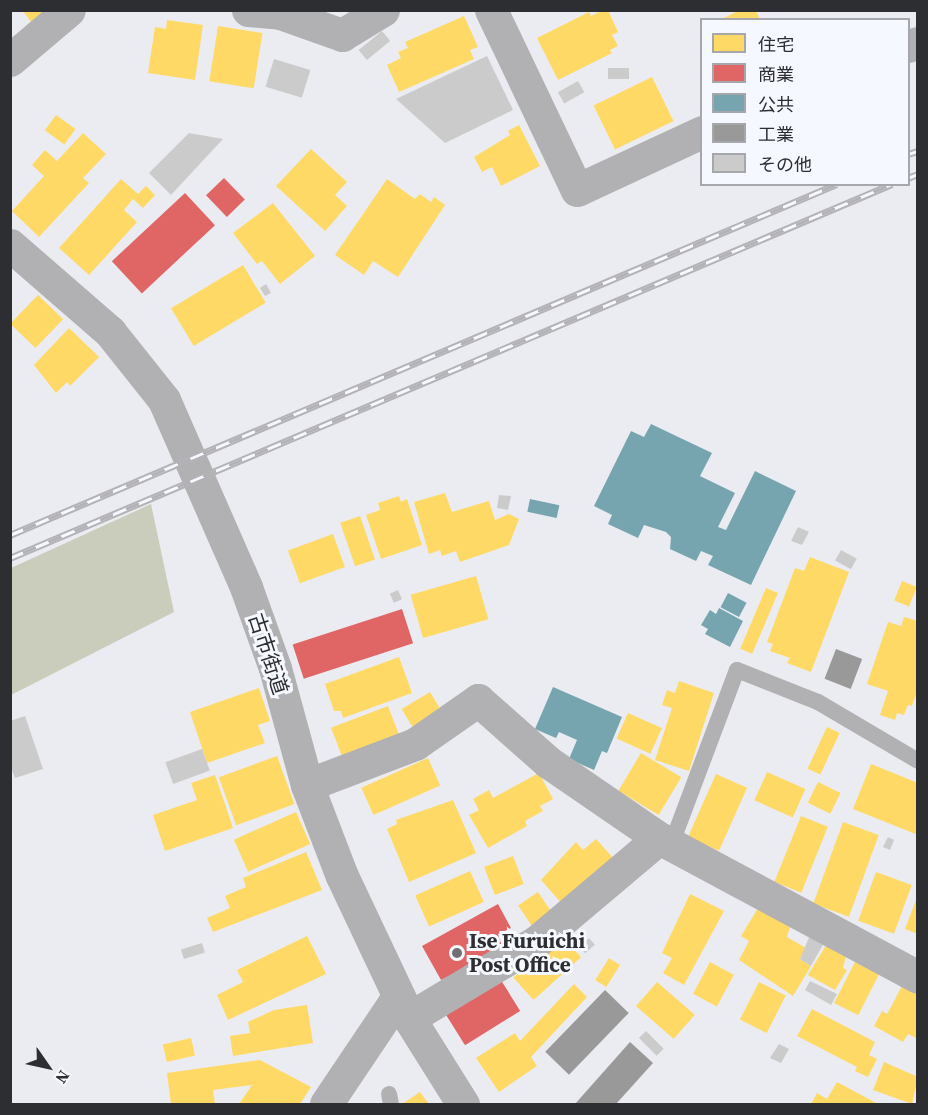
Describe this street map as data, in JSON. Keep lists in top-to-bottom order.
{
  "streets": {
    "street": ["古市街道"]
  },
  "places": ["Ise Furuichi Post Office"],
  "legend": [
    "住宅",
    "商業",
    "公共",
    "工業",
    "その他"
  ],
  "north": "bottom right"
}
